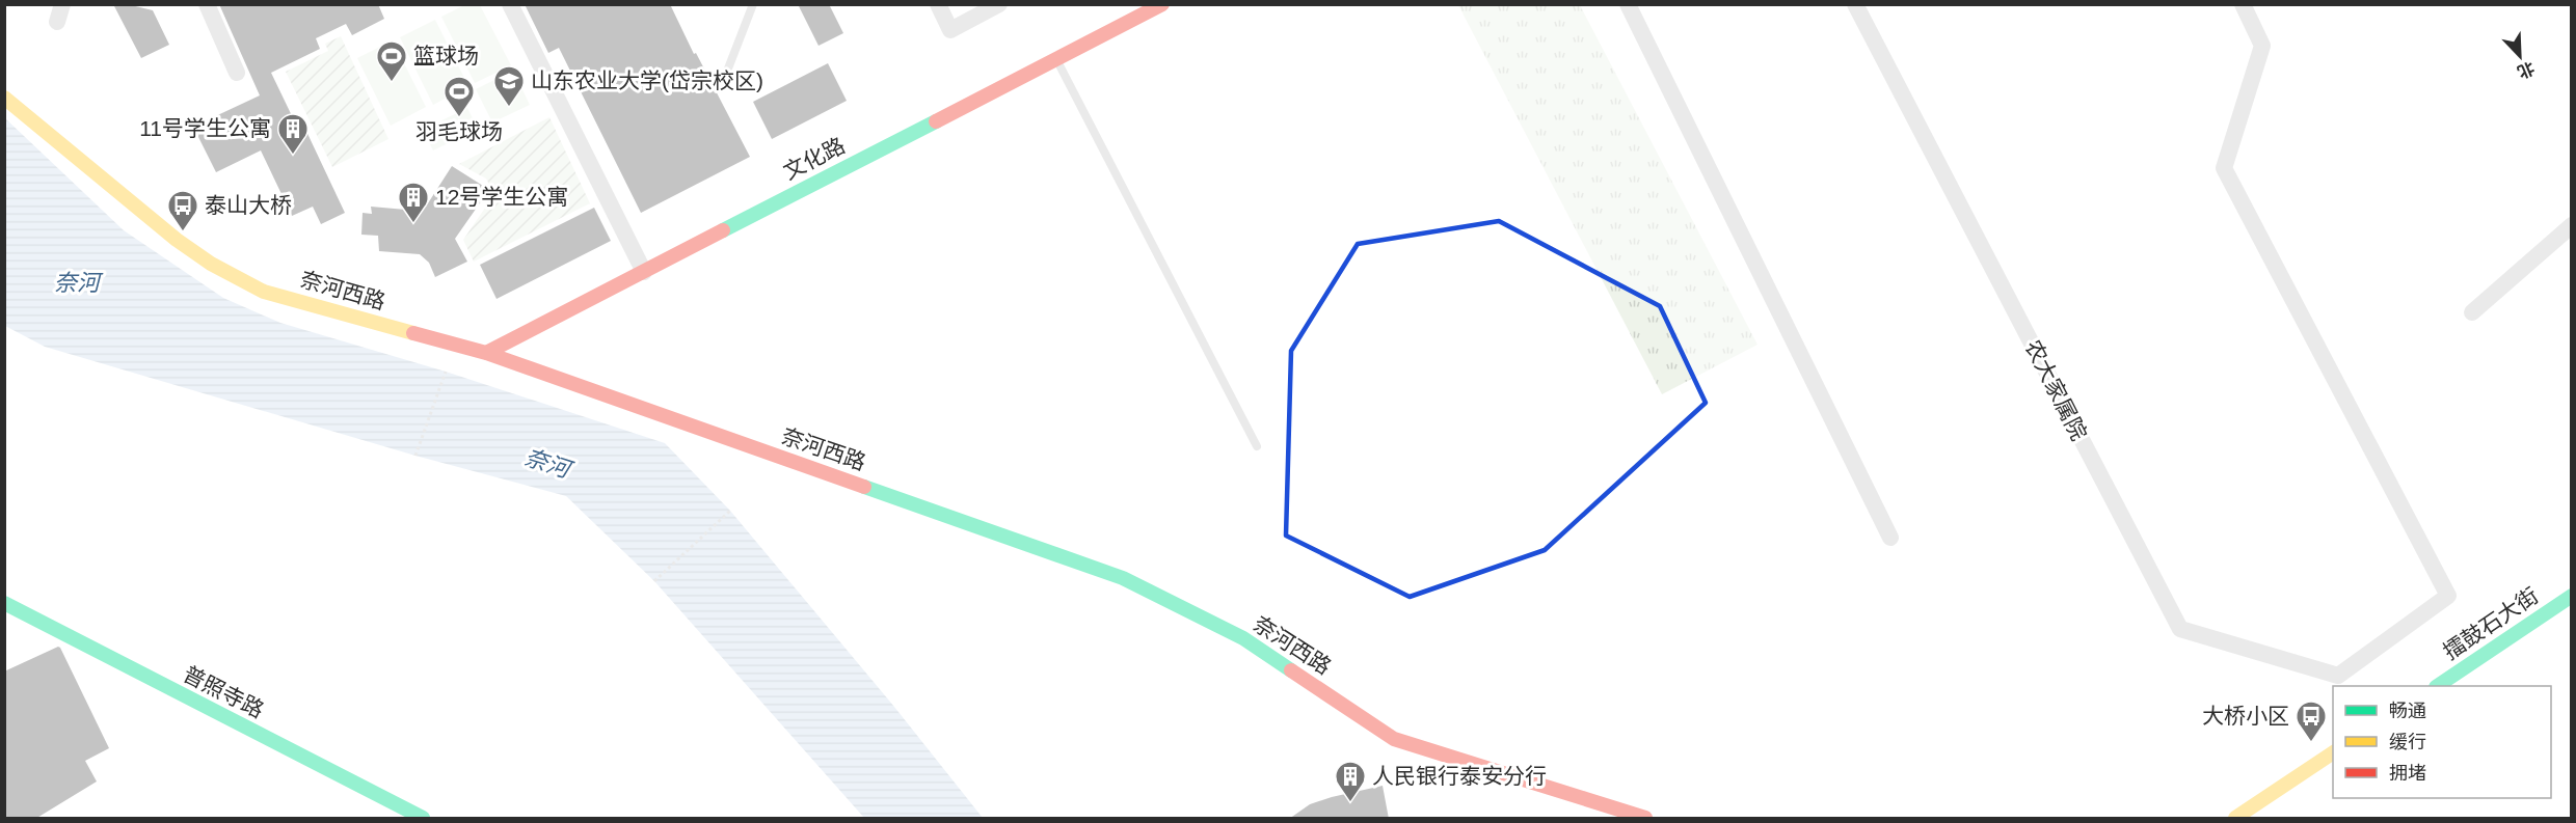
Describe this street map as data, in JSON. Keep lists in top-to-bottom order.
{
  "streets": {
    "street": [
      "文化路",
      "奈河西路",
      "农大家属院",
      "擂鼓石大街",
      "普照寺路"
    ]
  },
  "crossings": [
    ["文化路", "奈河西路"]
  ],
  "water": ["奈河"],
  "places": {
    "sports": ["篮球场", "羽毛球场"],
    "school or university": ["山东农业大学(岱宗校区)"],
    "building": ["11号学生公寓", "12号学生公寓", "人民银行泰安分行"],
    "bus stop": ["泰山大桥", "大桥小区"]
  },
  "legend": ["畅通", "缓行", "拥堵"],
  "north": "bottom right"
}
